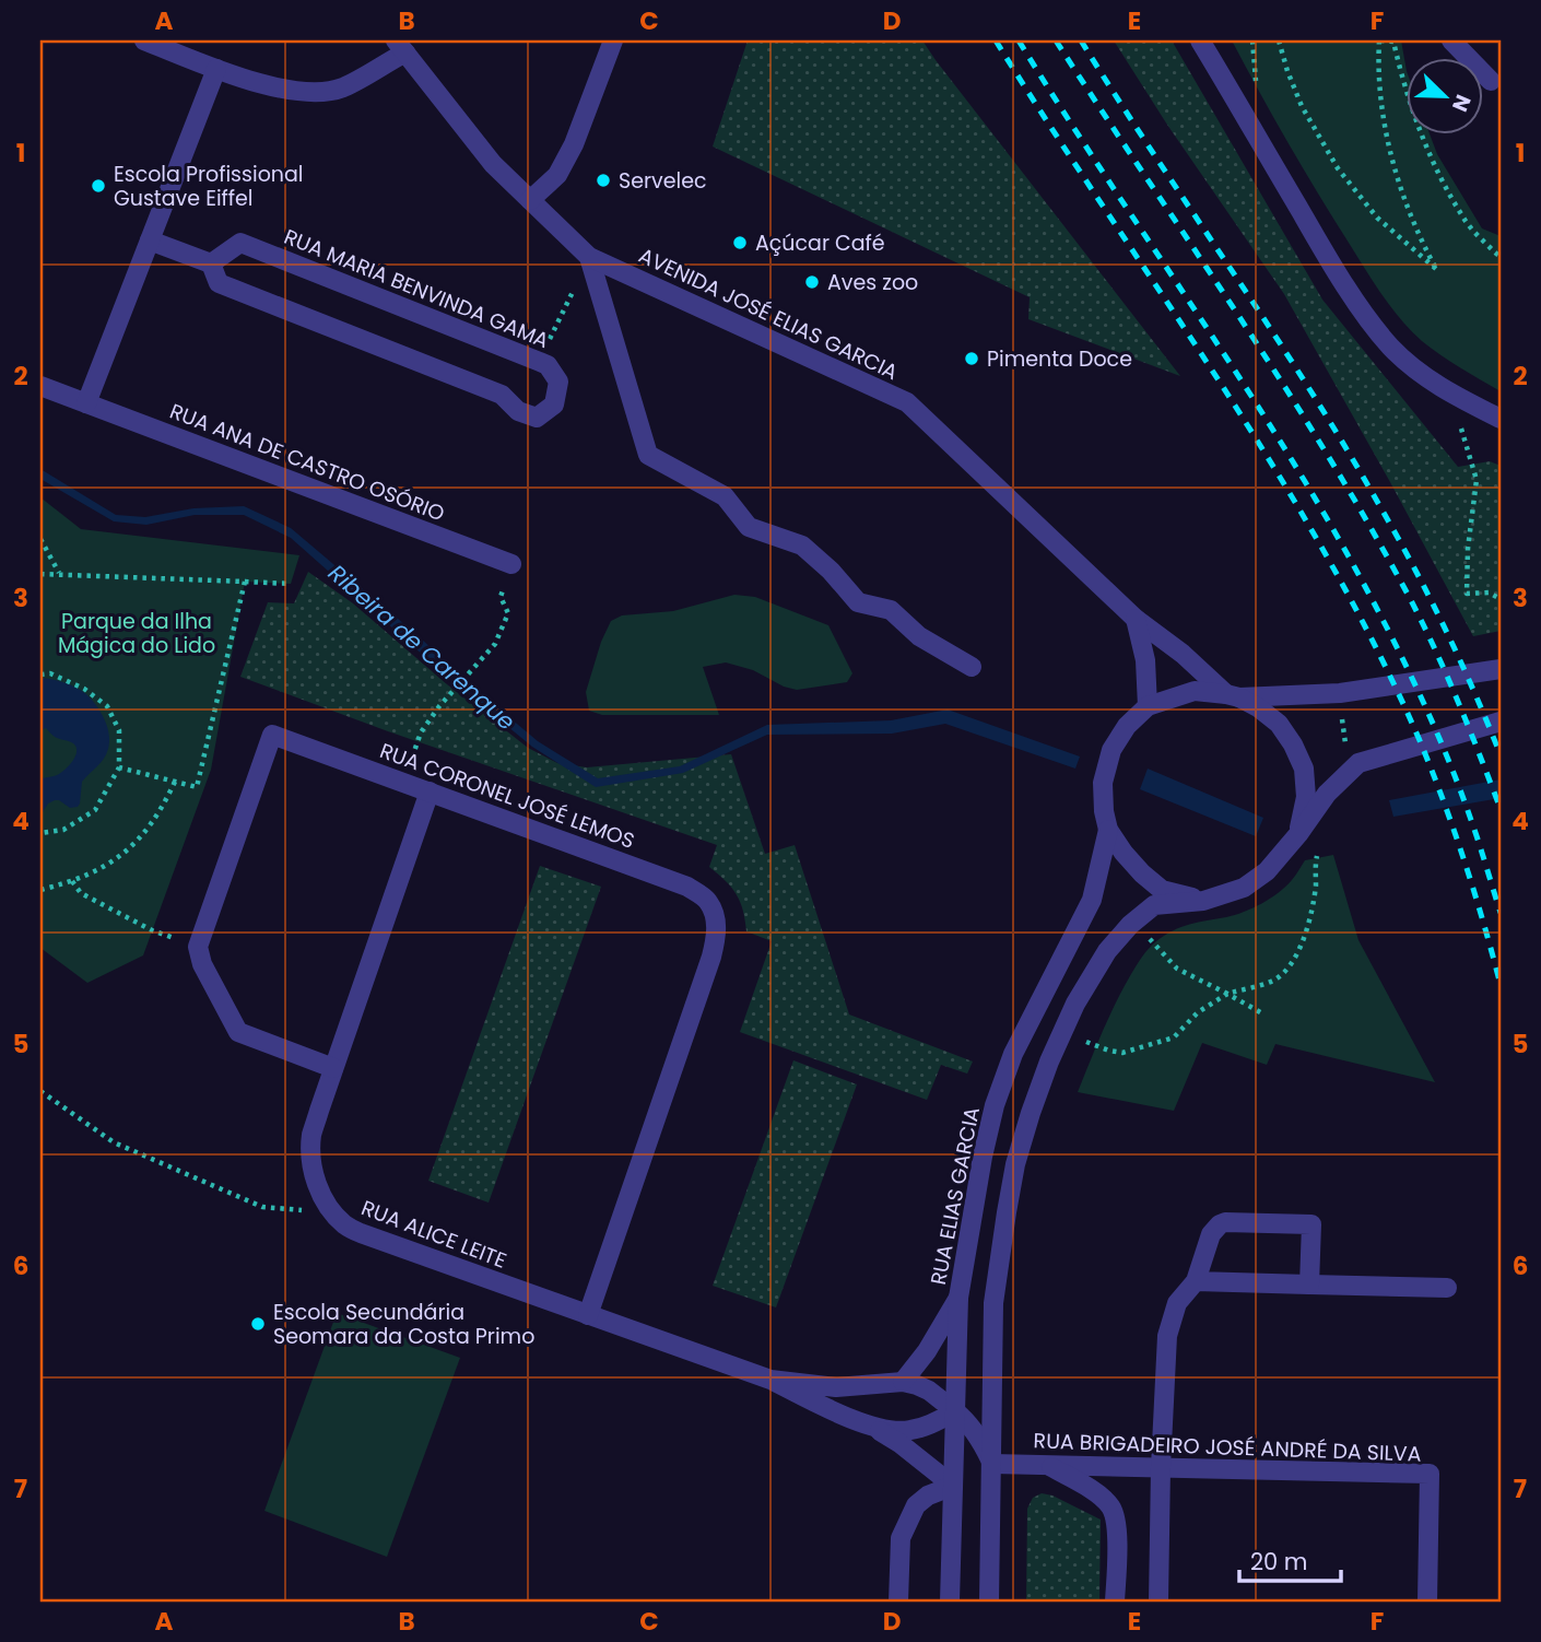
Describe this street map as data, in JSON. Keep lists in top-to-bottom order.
{
  "streets": {
    "street": [
      "RUA MARIA BENVINDA GAMA",
      "AVENIDA JOSÉ ELIAS GARCIA",
      "RUA ANA DE CASTRO OSÓRIO",
      "RUA CORONEL JOSÉ LEMOS",
      "RUA ELIAS GARCIA",
      "RUA ALICE LEITE",
      "RUA BRIGADEIRO JOSÉ ANDRÉ DA SILVA"
    ]
  },
  "crossings": [
    ["AVENIDA JOSÉ ELIAS GARCIA", "RUA ELIAS GARCIA"],
    ["RUA CORONEL JOSÉ LEMOS", "RUA ALICE LEITE"],
    ["RUA ELIAS GARCIA", "RUA ALICE LEITE"]
  ],
  "water": ["Ribeira de Carenque"],
  "parks": ["Parque da Ilha Mágica do Lido"],
  "places": [
    "Servelec",
    "Escola Profissional Gustave Eiffel",
    "Açúcar Café",
    "Aves zoo",
    "Pimenta Doce",
    "Escola Secundária Seomara da Costa Primo"
  ],
  "scale_bar": "20 m",
  "north": "bottom right",
  "grid": {
    "columns": [
      "A",
      "B",
      "C",
      "D",
      "E",
      "F"
    ],
    "rows": [
      "1",
      "2",
      "3",
      "4",
      "5",
      "6",
      "7"
    ]
  }
}
